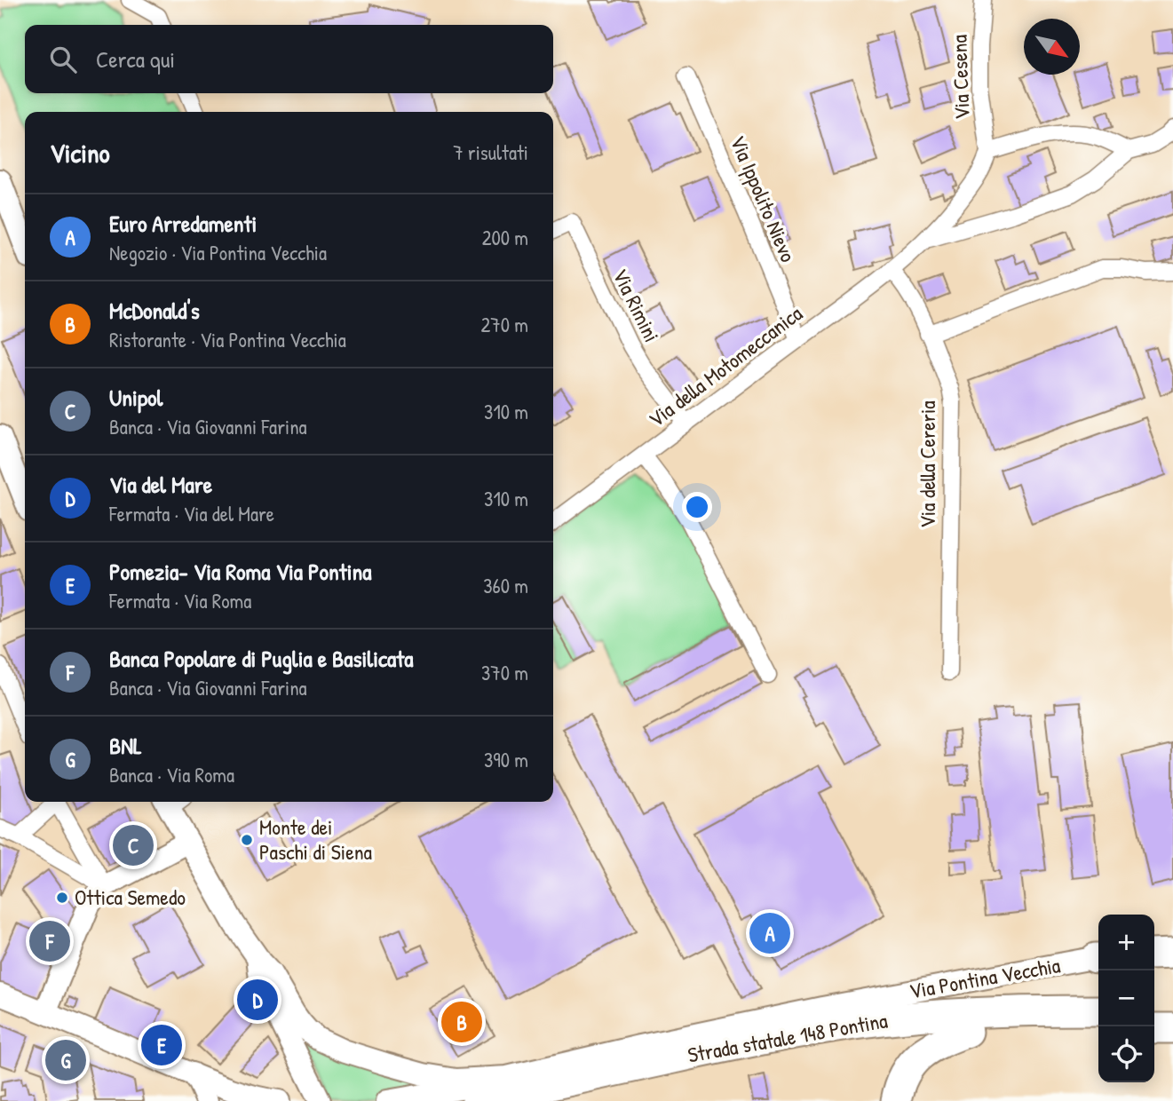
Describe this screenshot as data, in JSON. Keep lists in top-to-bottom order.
{
  "streets": {
    "highway": ["Strada statale 148 Pontina"],
    "street": [
      "Via Cesena",
      "Via Ippolito Nievo",
      "Via Rimini",
      "Via della Motomeccanica",
      "Via della Cereria",
      "Via Pontina Vecchia"
    ]
  },
  "crossings": [
    ["Via Cesena", "Via della Motomeccanica"],
    ["Via Ippolito Nievo", "Via della Motomeccanica"],
    ["Via Rimini", "Via della Motomeccanica"],
    ["Via della Motomeccanica", "Via della Cereria"]
  ],
  "places": ["Monte dei Paschi di Siena", "Ottica Semedo"],
  "north": "bottom right",
  "page": {
    "search": "Cerca qui",
    "heading": ["Vicino", "7 risultati"],
    "list": [
      {
        "mark": "A",
        "name": "Euro Arredamenti",
        "note": "Negozio · Via Pontina Vecchia",
        "value": "200 m"
      },
      {
        "mark": "B",
        "name": "McDonald's",
        "note": "Ristorante · Via Pontina Vecchia",
        "value": "270 m"
      },
      {
        "mark": "C",
        "name": "Unipol",
        "note": "Banca · Via Giovanni Farina",
        "value": "310 m"
      },
      {
        "mark": "D",
        "name": "Via del Mare",
        "note": "Fermata · Via del Mare",
        "value": "310 m"
      },
      {
        "mark": "E",
        "name": "Pomezia- Via Roma Via Pontina",
        "note": "Fermata · Via Roma",
        "value": "360 m"
      },
      {
        "mark": "F",
        "name": "Banca Popolare di Puglia e Basilicata",
        "note": "Banca · Via Giovanni Farina",
        "value": "370 m"
      },
      {
        "mark": "G",
        "name": "BNL",
        "note": "Banca · Via Roma",
        "value": "390 m"
      }
    ],
    "pins": [
      "C",
      "A",
      "F",
      "D",
      "B",
      "E",
      "G"
    ],
    "map_buttons": ["+", "−"]
  }
}
